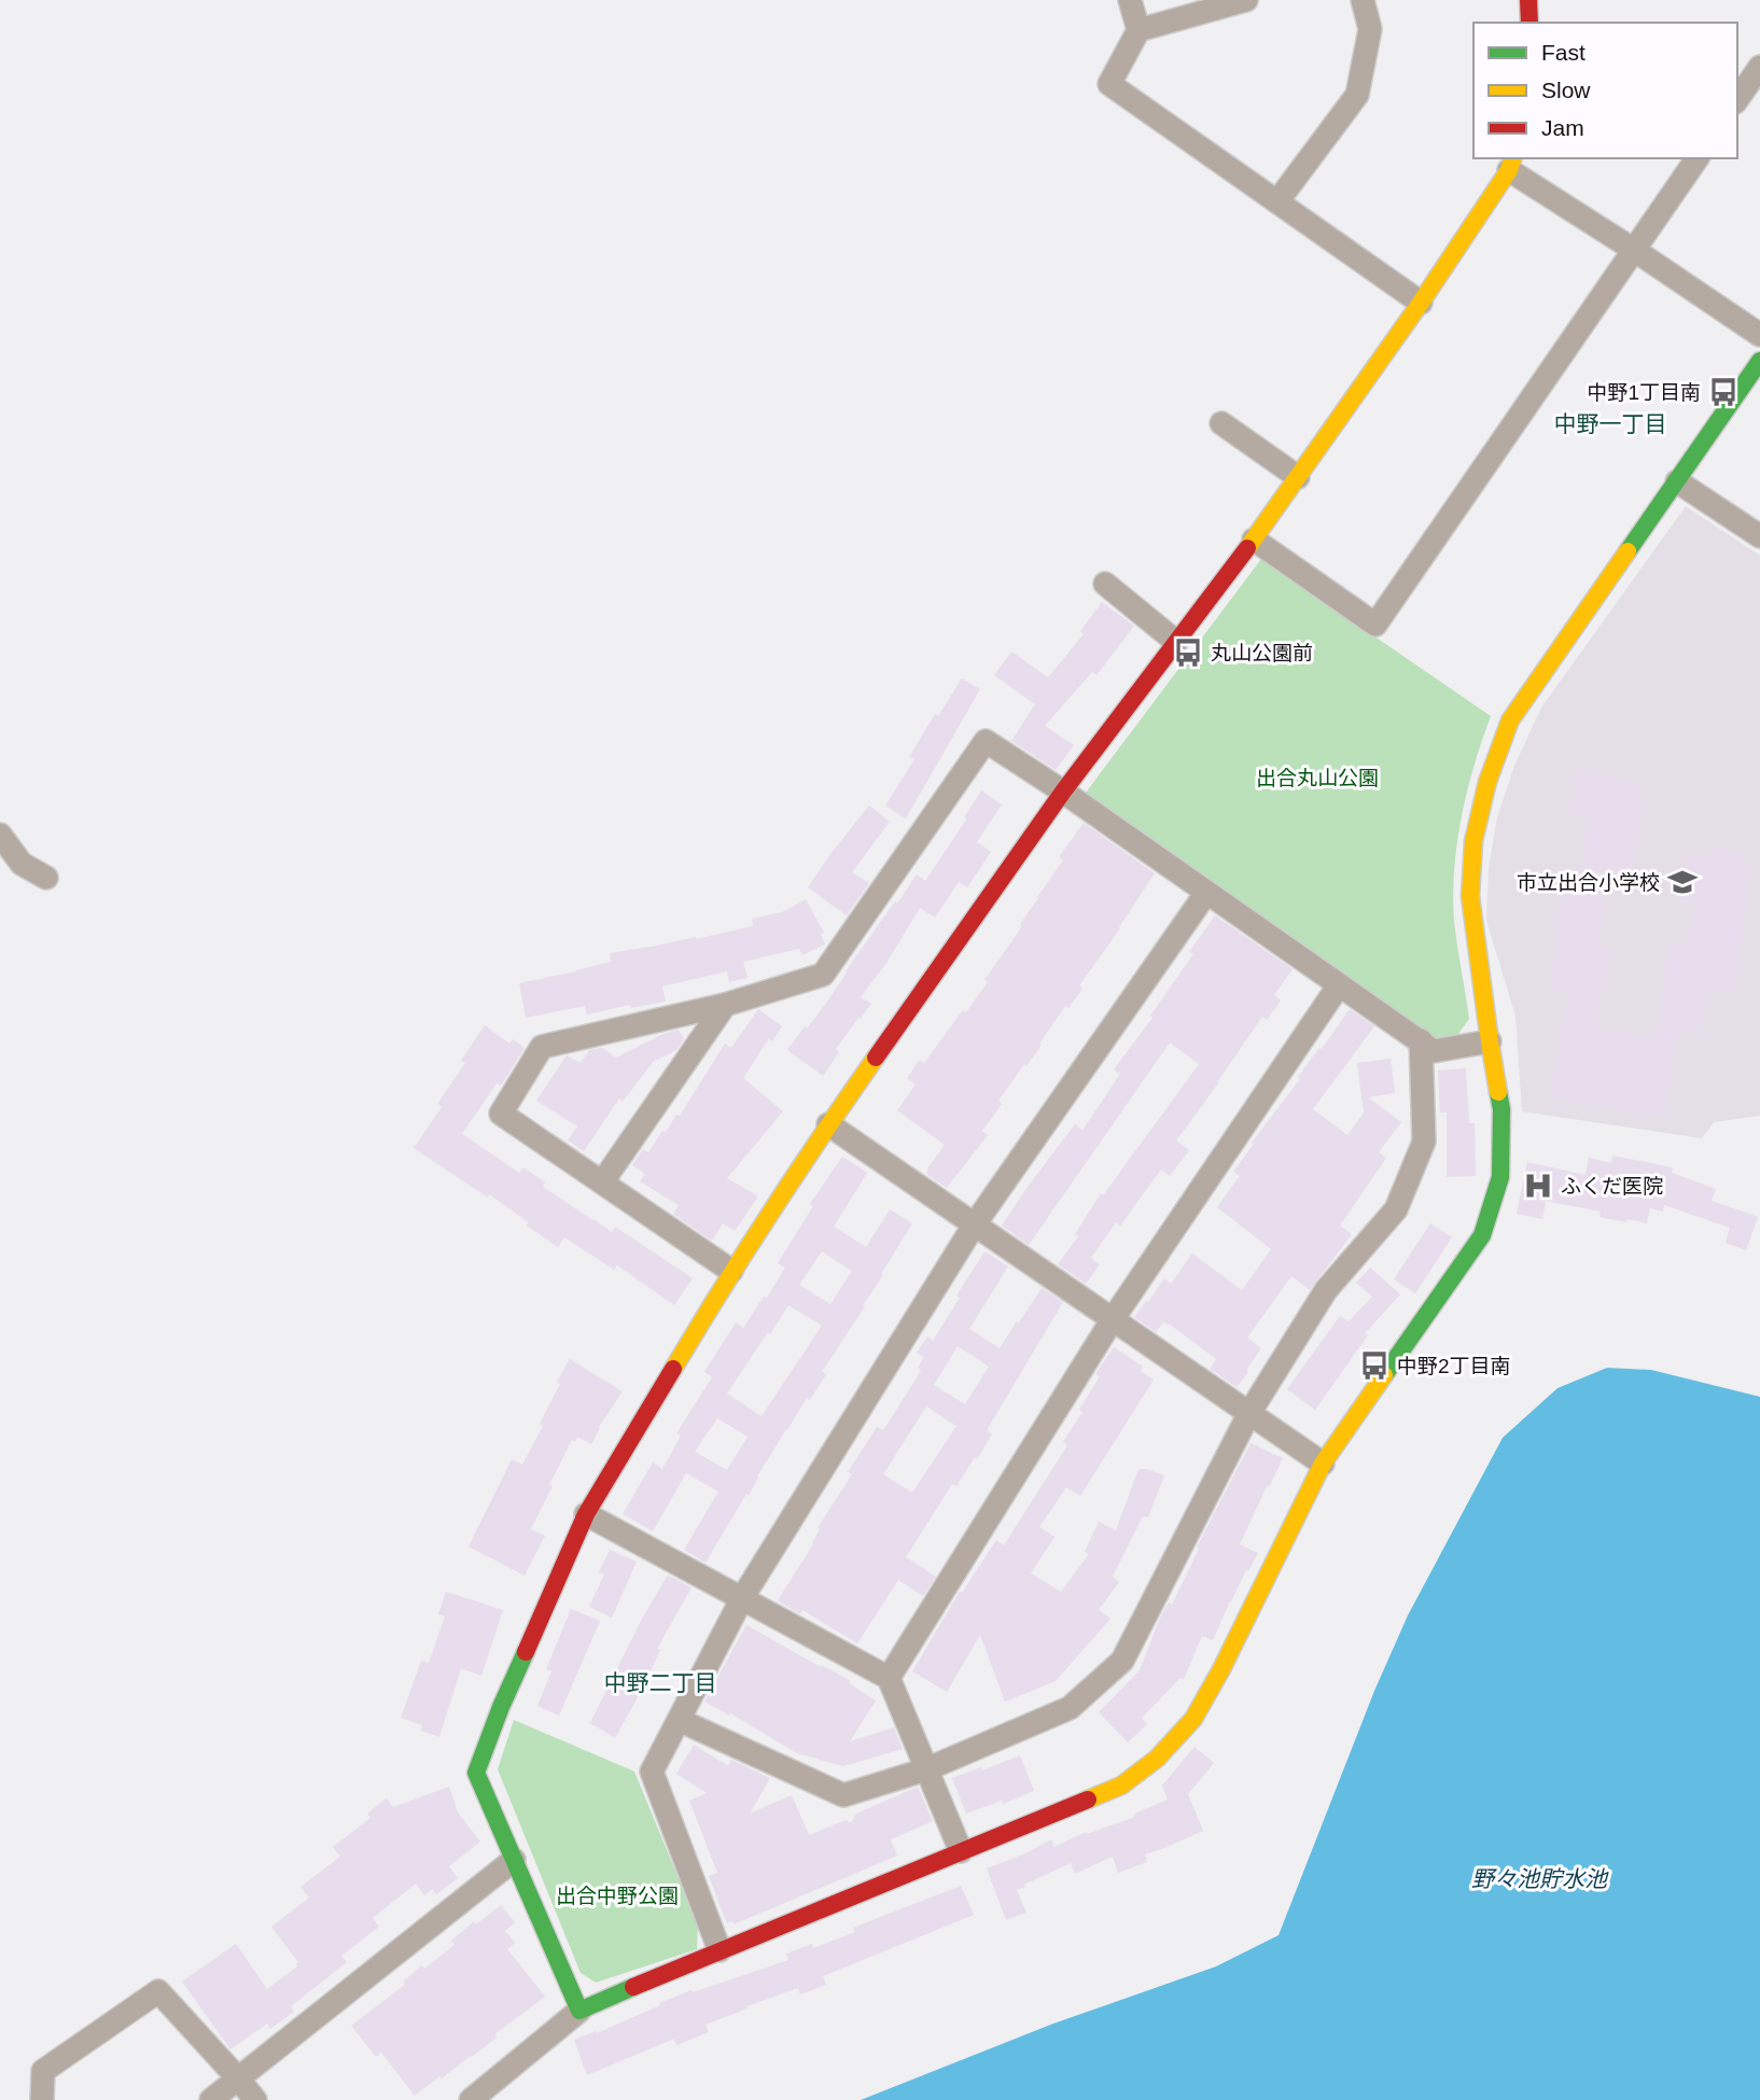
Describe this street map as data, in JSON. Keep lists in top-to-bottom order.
{
  "districts": ["中野一丁目", "中野二丁目"],
  "water": ["野々池貯水池"],
  "parks": ["出合丸山公園", "出合中野公園"],
  "places": {
    "bus stop": ["中野1丁目南", "丸山公園前", "中野2丁目南"],
    "school or university": ["市立出合小学校"],
    "hospital": ["ふくだ医院"]
  },
  "legend": ["Fast", "Slow", "Jam"]
}
